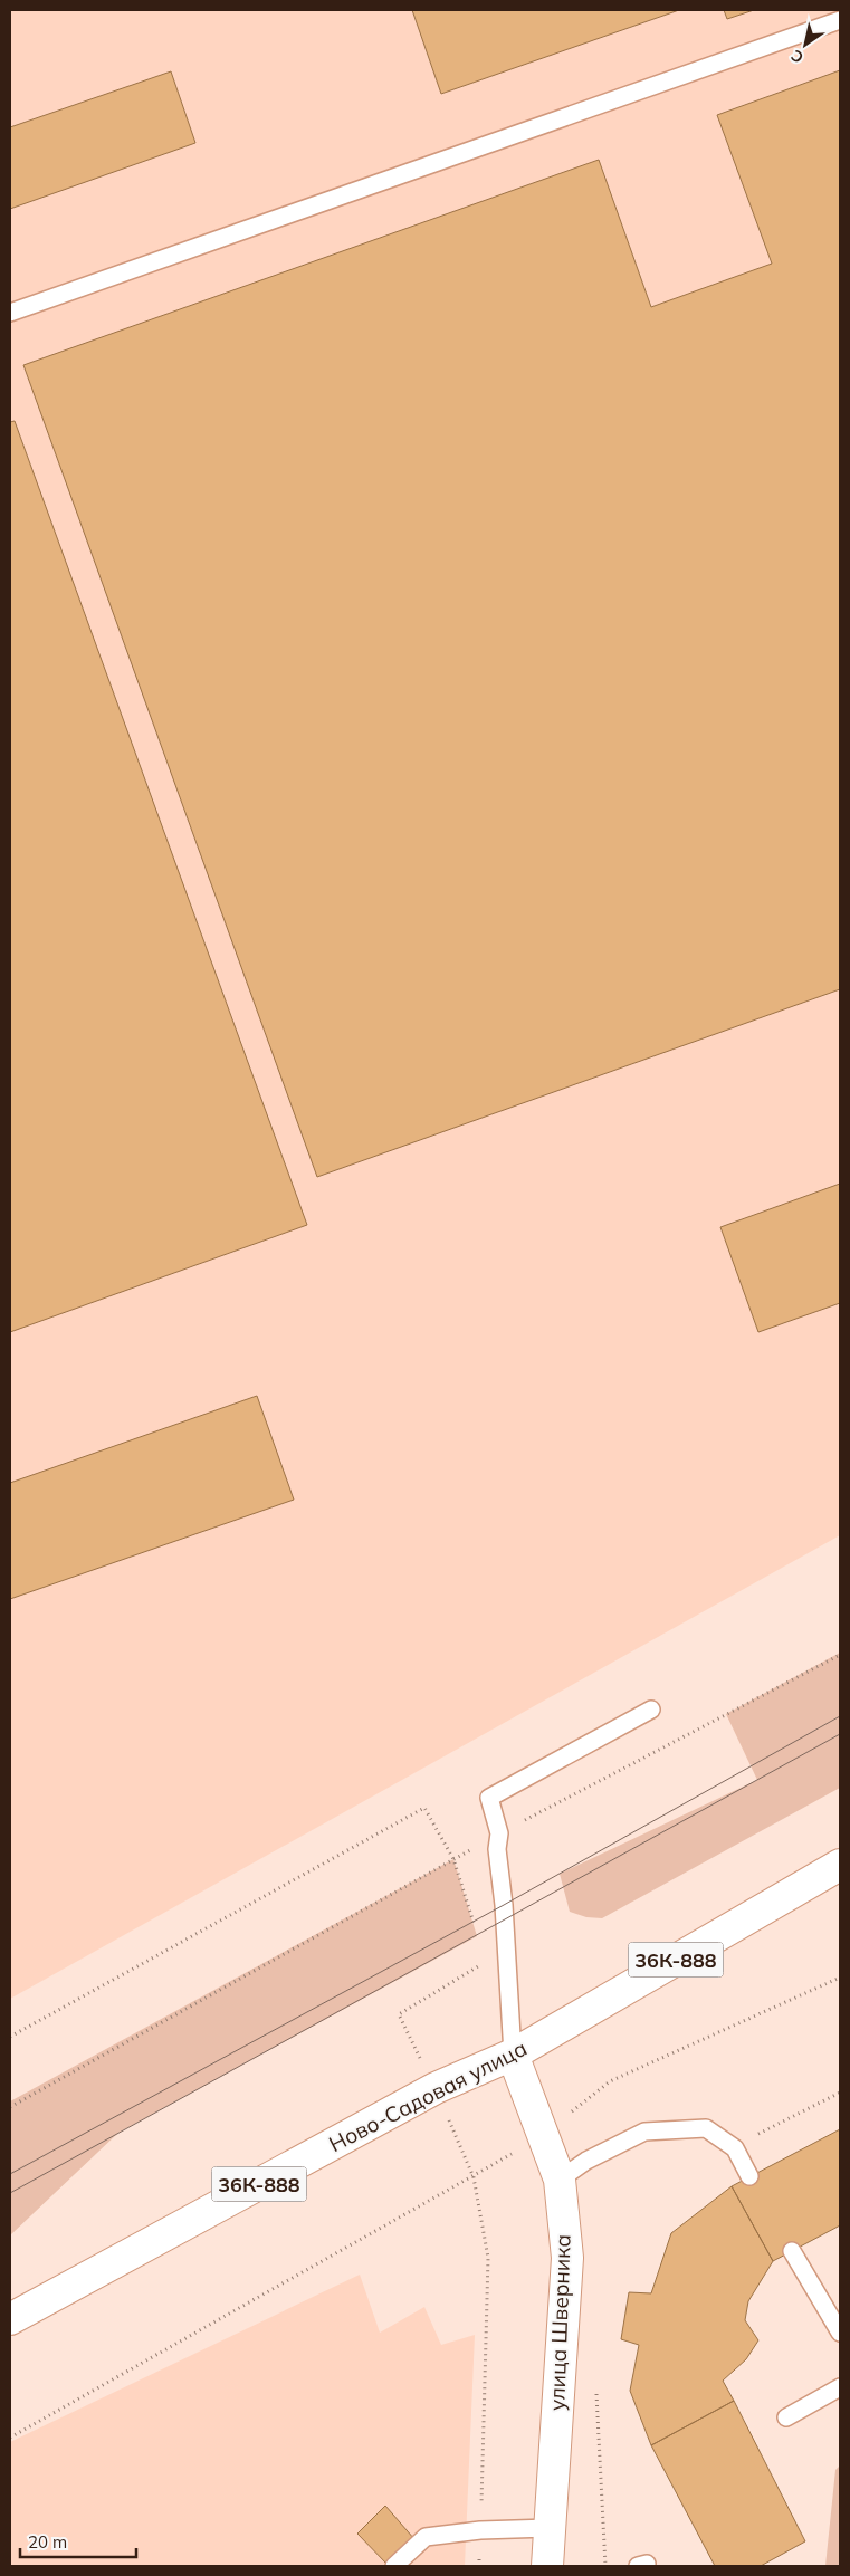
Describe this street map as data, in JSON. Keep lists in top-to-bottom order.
{
  "streets": {
    "main road": ["36К-888", "Ново-Садовая улица", "улица Шверника"]
  },
  "crossings": [
    ["Ново-Садовая улица", "улица Шверника"]
  ],
  "scale_bar": "20 m",
  "north": "bottom left"
}
